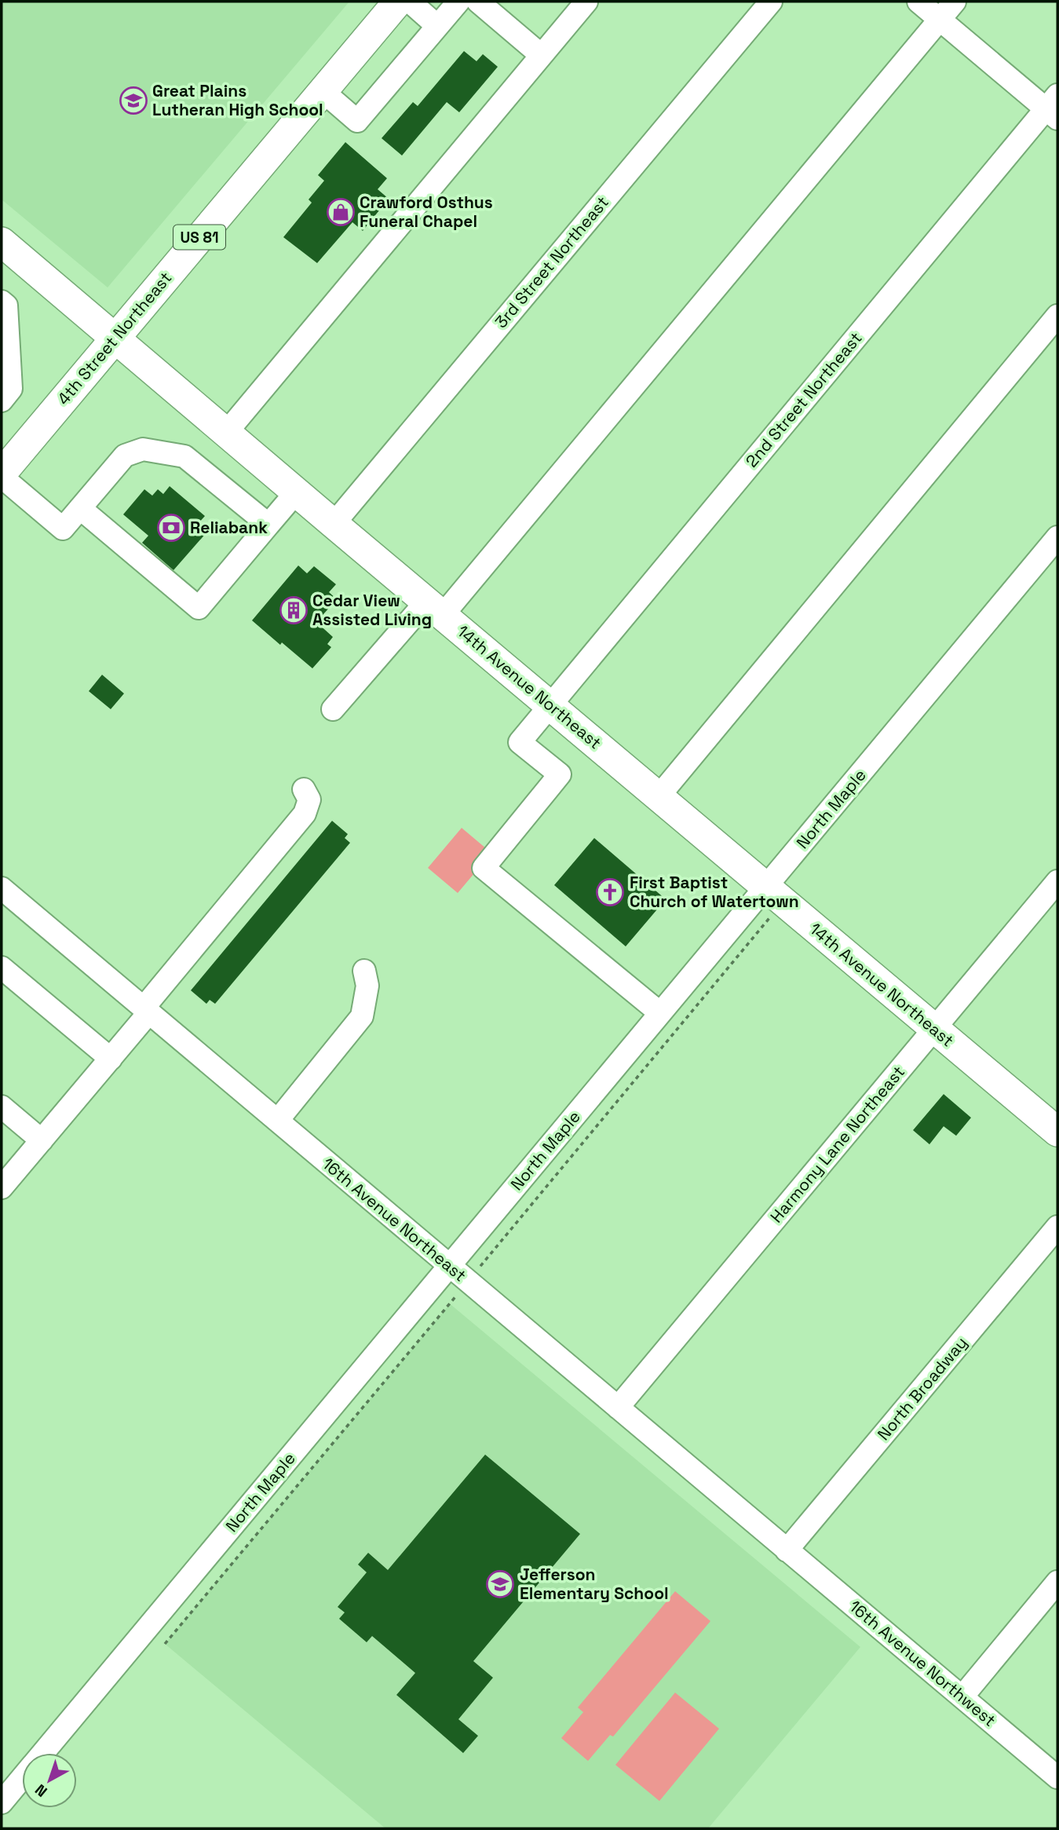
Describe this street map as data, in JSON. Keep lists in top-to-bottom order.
{
  "streets": {
    "main road": ["US 81", "4th Street Northeast", "14th Avenue Northeast"],
    "street": [
      "3rd Street Northeast",
      "2nd Street Northeast",
      "North Maple",
      "Harmony Lane Northeast",
      "16th Avenue Northeast",
      "North Broadway",
      "16th Avenue Northwest"
    ]
  },
  "crossings": [
    ["3rd Street Northeast", "14th Avenue Northeast"],
    ["4th Street Northeast", "14th Avenue Northeast"],
    ["2nd Street Northeast", "14th Avenue Northeast"],
    ["2nd Street Northeast", "North Maple"],
    ["14th Avenue Northeast", "North Maple"],
    ["14th Avenue Northeast", "Harmony Lane Northeast"],
    ["North Maple", "16th Avenue Northeast"],
    ["Harmony Lane Northeast", "16th Avenue Northeast"],
    ["16th Avenue Northeast", "North Broadway"],
    ["16th Avenue Northeast", "16th Avenue Northwest"],
    ["North Broadway", "16th Avenue Northwest"]
  ],
  "places": {
    "school or university": ["Great Plains Lutheran High School", "Jefferson Elementary School"],
    "shop": ["Crawford Osthus Funeral Chapel"],
    "bank": ["Reliabank"],
    "building": ["Cedar View Assisted Living"],
    "church": ["First Baptist Church of Watertown"]
  },
  "north": "bottom left"
}
